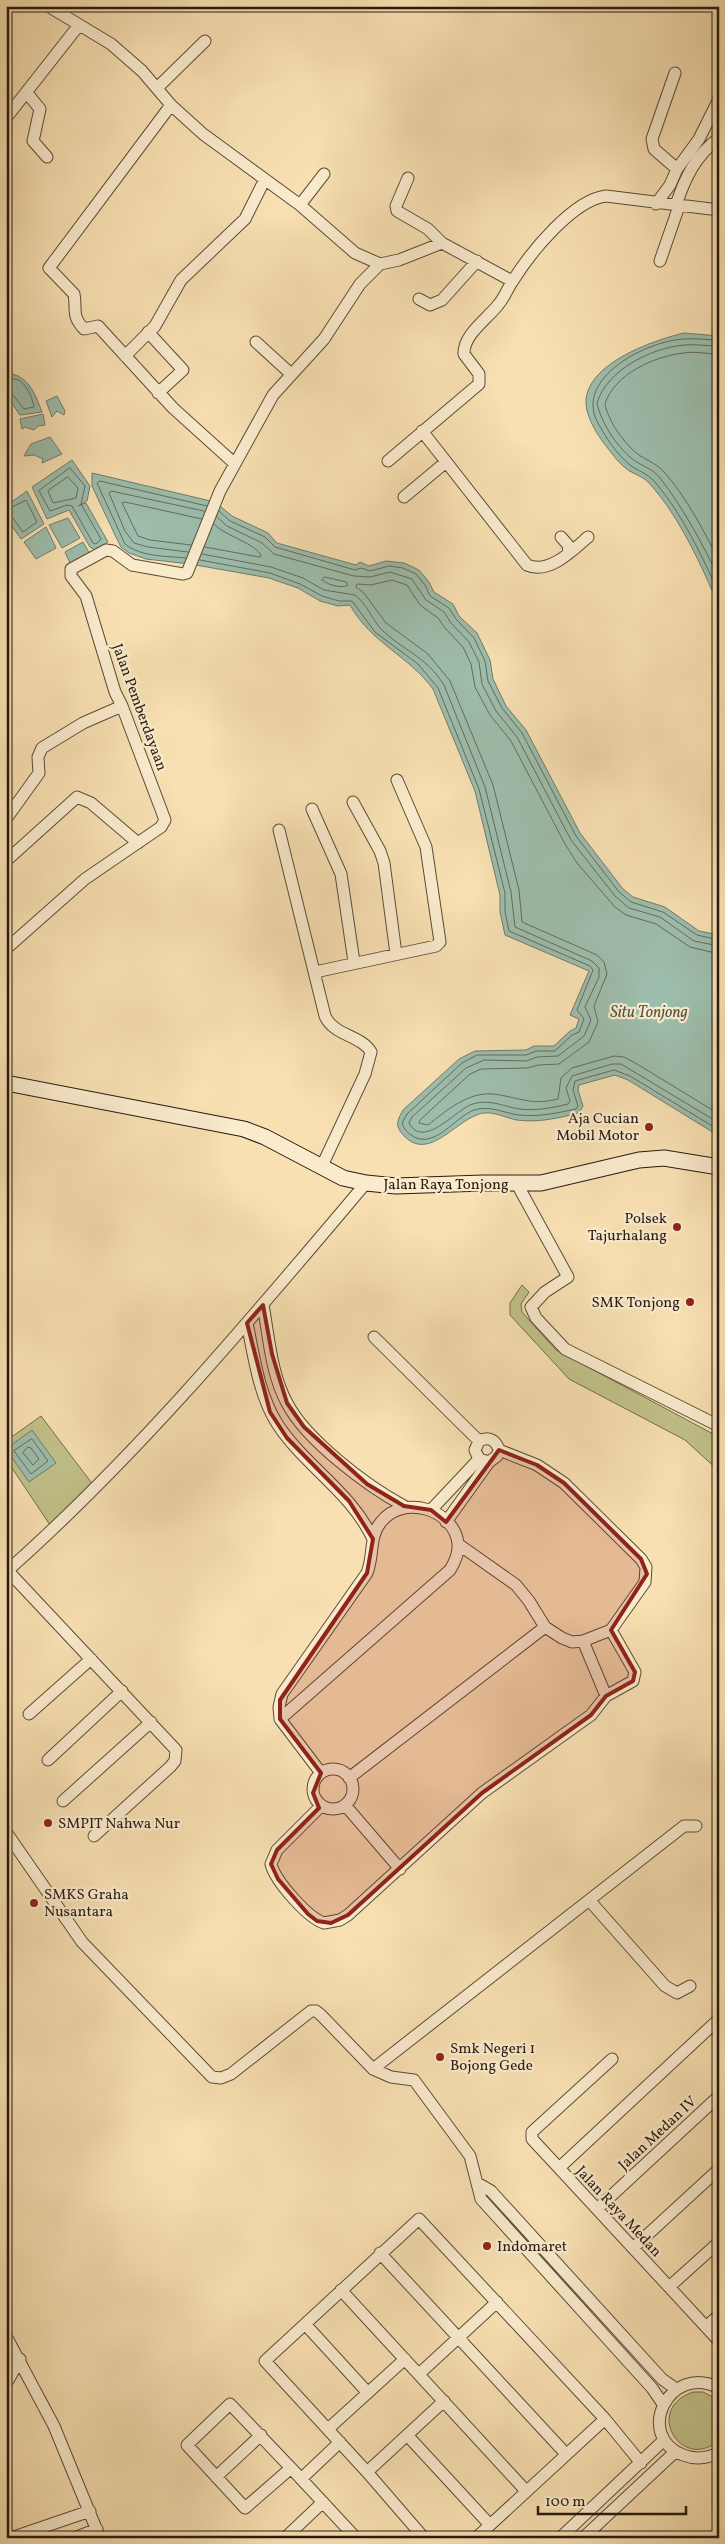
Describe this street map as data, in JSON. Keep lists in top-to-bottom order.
{
  "streets": {
    "main road": ["Jalan Raya Tonjong"],
    "street": ["Jalan Pemberdayaan", "Jalan Medan IV", "Jalan Raya Medan"]
  },
  "crossings": [
    ["Jalan Medan IV", "Jalan Raya Medan"]
  ],
  "water": ["Situ Tonjong"],
  "places": [
    "Aja Cucian Mobil Motor",
    "Polsek Tajurhalang",
    "SMK Tonjong",
    "SMPIT Nahwa Nur",
    "SMKS Graha Nusantara",
    "Smk Negeri 1 Bojong Gede",
    "Indomaret"
  ],
  "scale_bar": "100 m"
}
